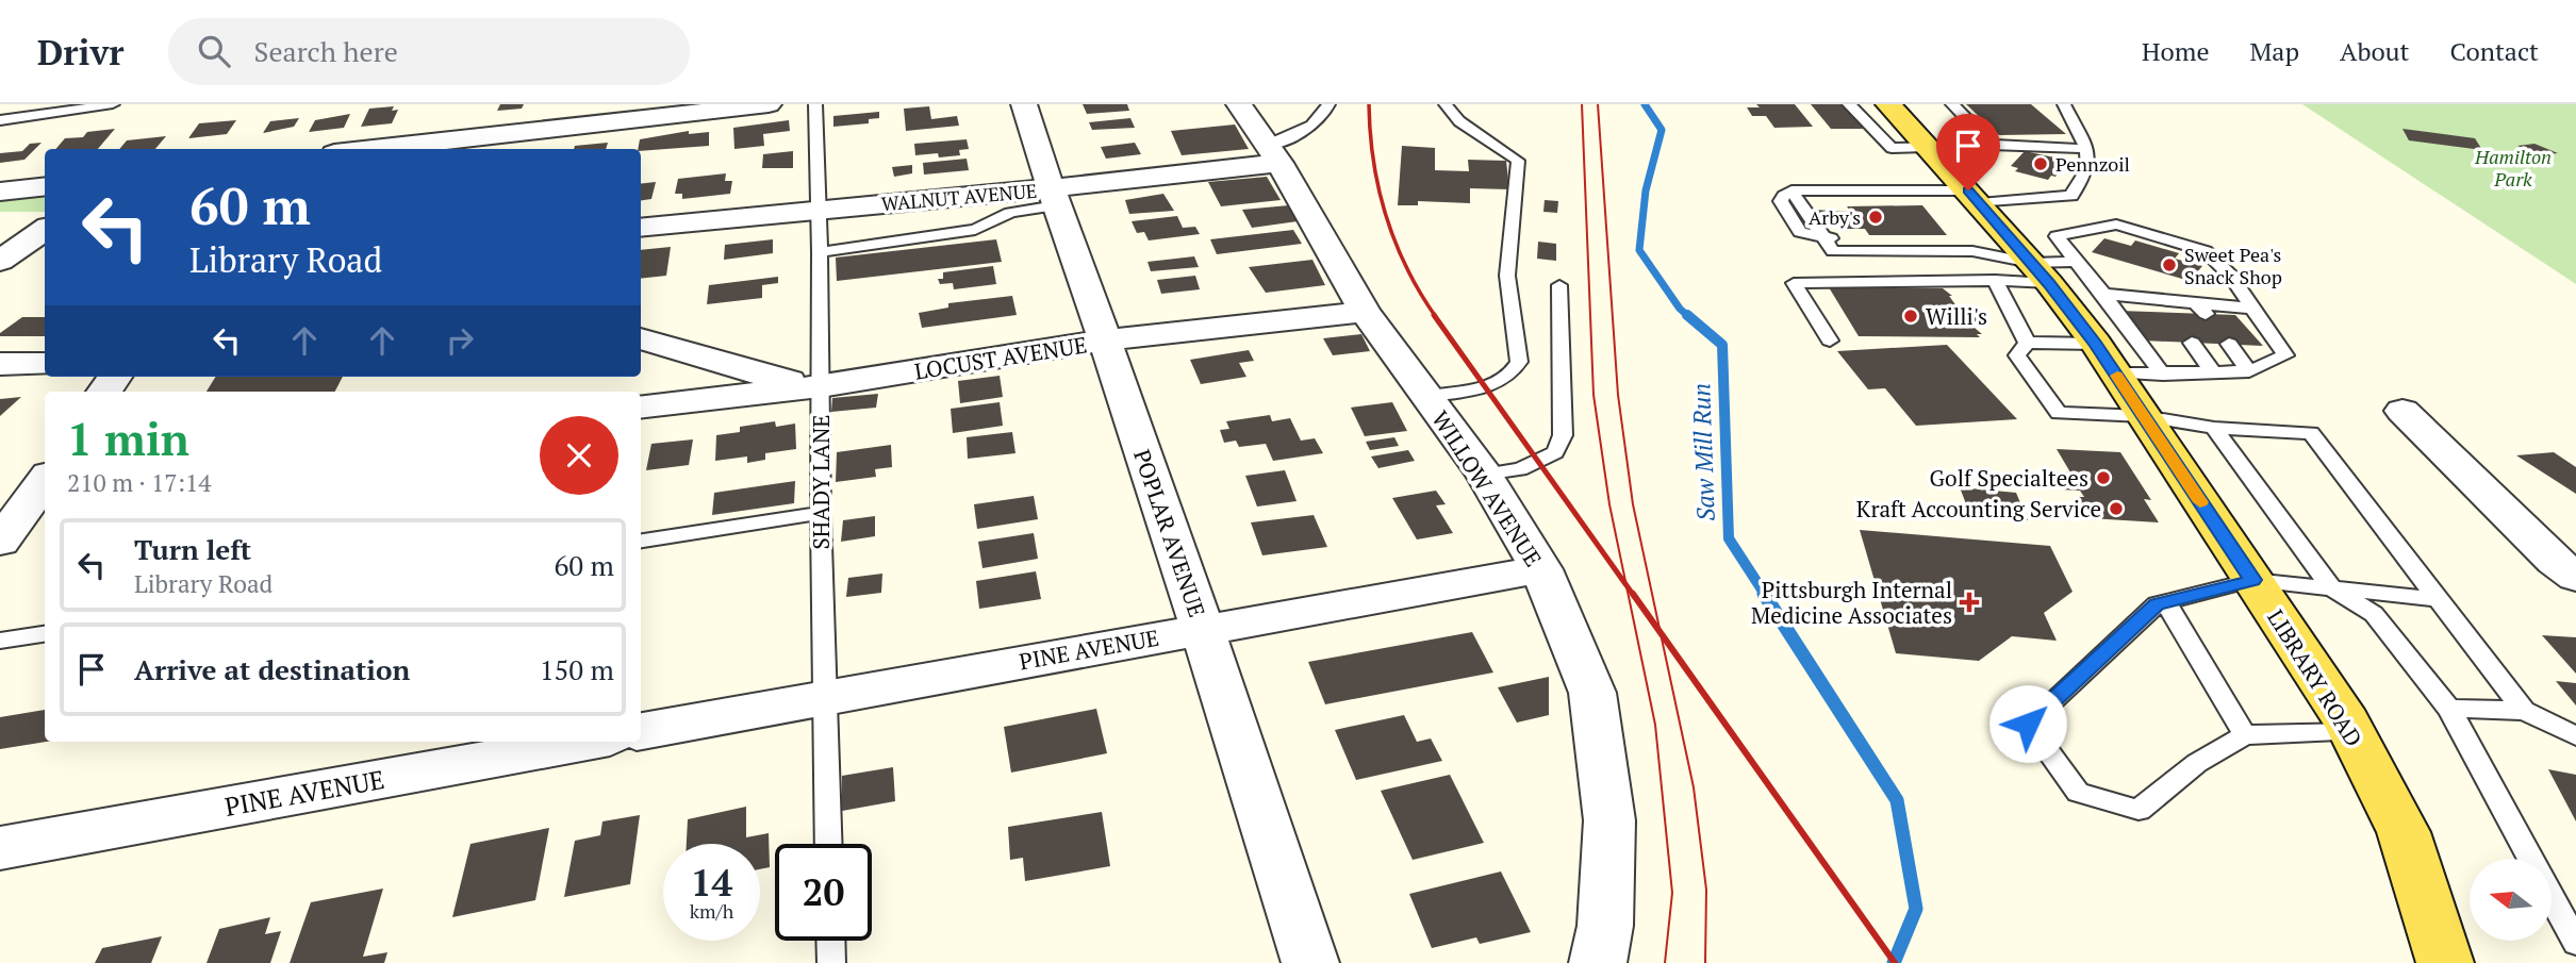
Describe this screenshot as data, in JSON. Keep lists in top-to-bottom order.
{
  "streets": {
    "main road": ["LIBRARY ROAD"],
    "street": [
      "WALNUT AVENUE",
      "LOCUST AVENUE",
      "WILLOW AVENUE",
      "POPLAR AVENUE",
      "PINE AVENUE"
    ],
    "lane": ["SHADY LANE"]
  },
  "crossings": [
    ["WALNUT AVENUE", "SHADY LANE"],
    ["WALNUT AVENUE", "WILLOW AVENUE"],
    ["WALNUT AVENUE", "POPLAR AVENUE"],
    ["LOCUST AVENUE", "SHADY LANE"],
    ["LOCUST AVENUE", "WILLOW AVENUE"],
    ["LOCUST AVENUE", "POPLAR AVENUE"],
    ["SHADY LANE", "PINE AVENUE"],
    ["WILLOW AVENUE", "PINE AVENUE"],
    ["POPLAR AVENUE", "PINE AVENUE"]
  ],
  "water": ["Saw Mill Run"],
  "parks": ["Hamilton Park"],
  "places": {
    "other": [
      "Pennzoil",
      "Arby's",
      "Sweet Pea's Snack Shop",
      "Willi's",
      "Golf Specialtees",
      "Kraft Accounting Service"
    ],
    "health": ["Pittsburgh Internal Medicine Associates"]
  },
  "north": "left",
  "page": {
    "header": "Drivr",
    "search": "Search here",
    "nav": [
      "Home",
      "Map",
      "About",
      "Contact"
    ],
    "turn": ["60 m", "Library Road"],
    "heading": ["1 min", "210 m · 17:14"],
    "list": [
      {
        "name": "Turn left",
        "note": "Library Road",
        "value": "60 m"
      },
      {
        "name": "Arrive at destination",
        "value": "150 m"
      }
    ],
    "speed": "14 km/h",
    "limit": "20"
  }
}
